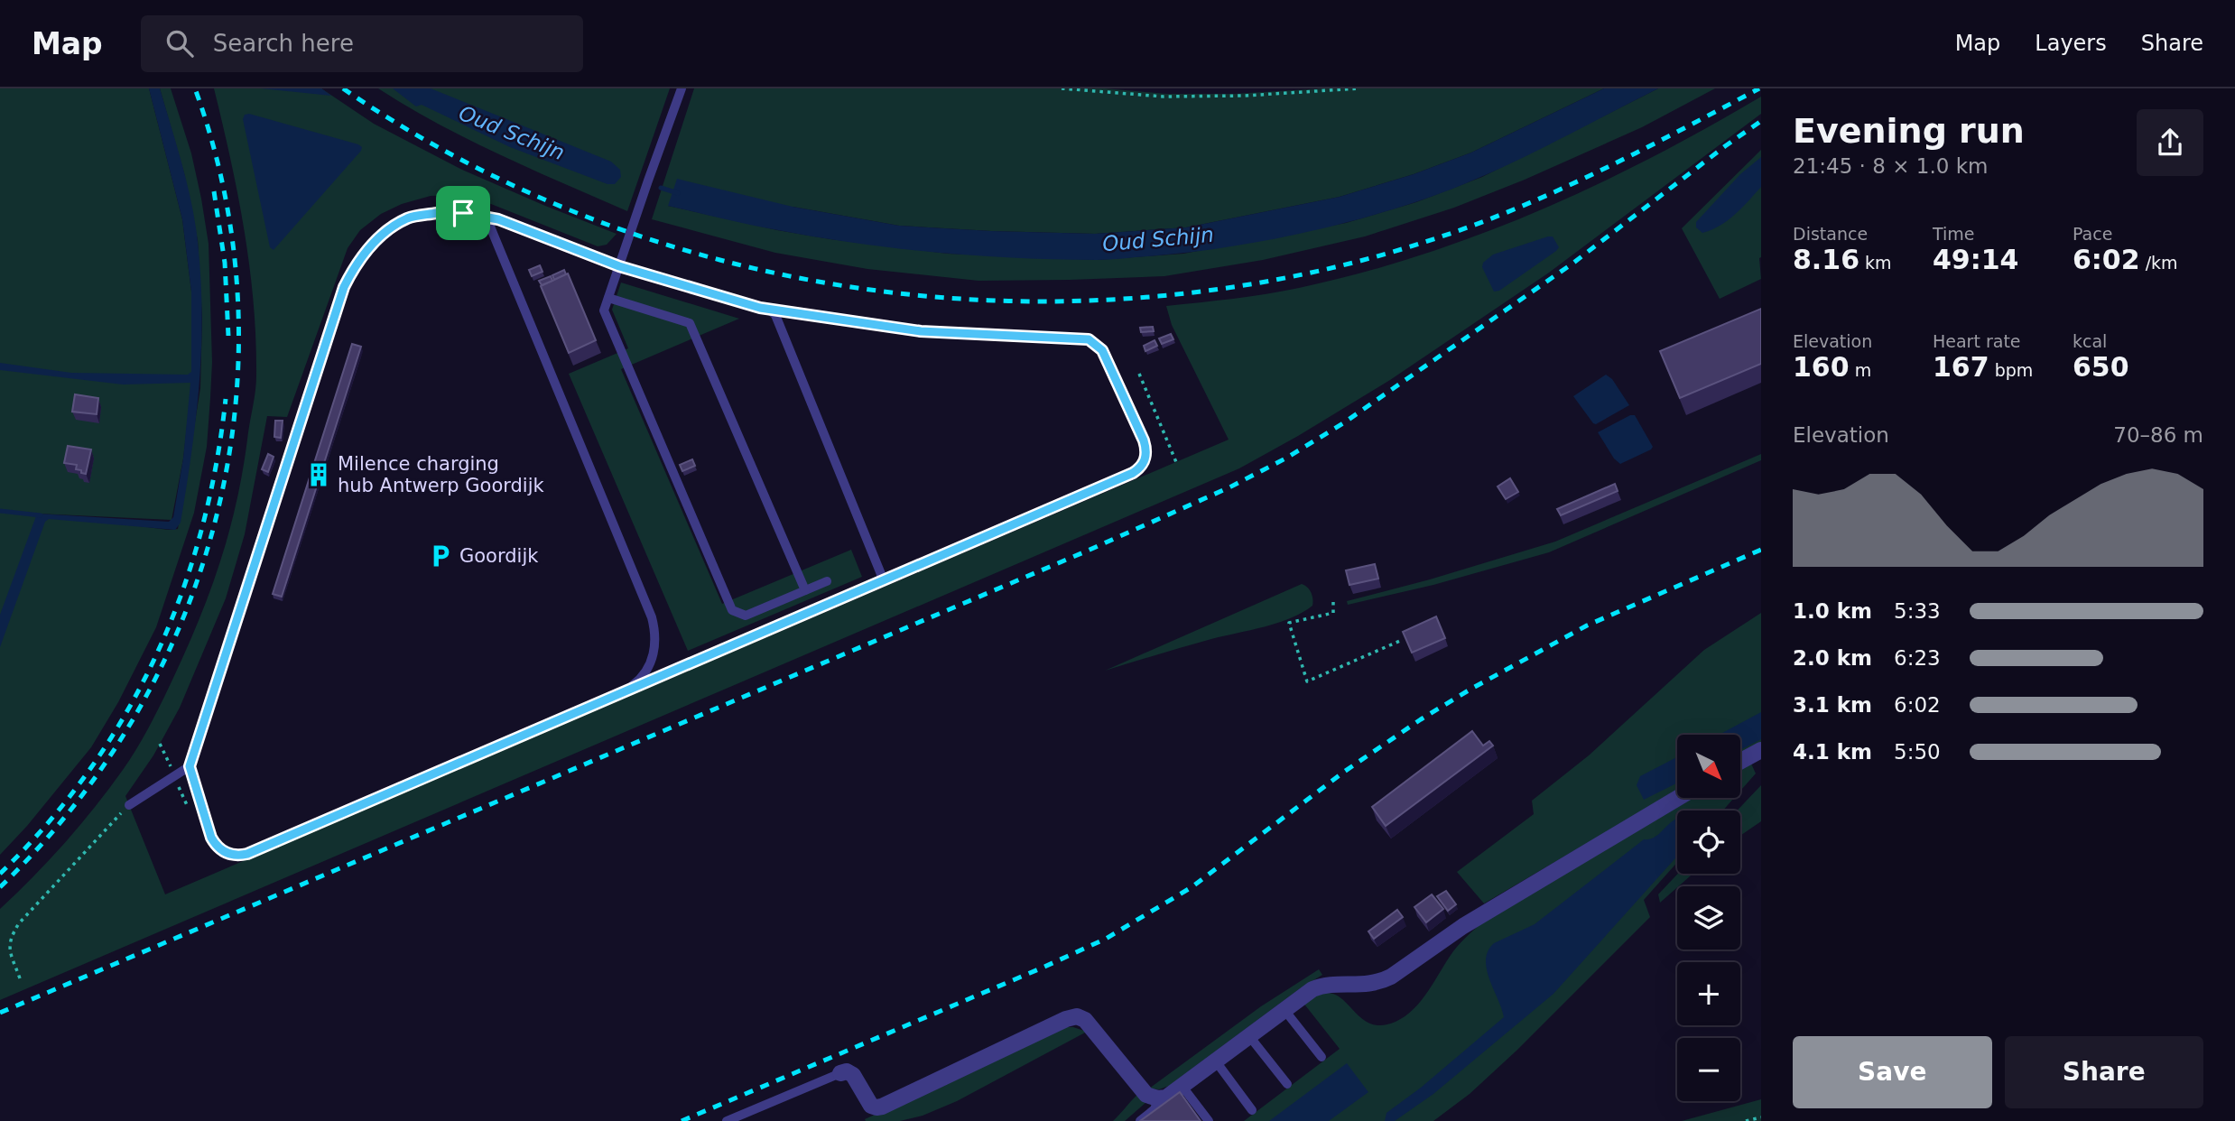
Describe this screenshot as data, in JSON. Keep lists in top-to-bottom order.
{
  "water": ["Oud Schijn"],
  "places": {
    "building": ["Milence charging hub Antwerp Goordijk"],
    "parking": ["Goordijk"]
  },
  "north": "bottom right",
  "page": {
    "header": "Map",
    "search": "Search here",
    "nav": ["Map", "Layers", "Share"],
    "heading": ["Evening run", "21:45 · 8 × 1.0 km"],
    "stats": [
      ["Distance", "8.16 km"],
      ["Time", "49:14"],
      ["Pace", "6:02 /km"],
      ["Elevation", "160 m"],
      ["Heart rate", "167 bpm"],
      ["kcal", "650"]
    ],
    "chart": ["Elevation", "70–86 m"],
    "list": [
      {
        "name": "1.0 km",
        "note": "5:33"
      },
      {
        "name": "2.0 km",
        "note": "6:23"
      },
      {
        "name": "3.1 km",
        "note": "6:02"
      },
      {
        "name": "4.1 km",
        "note": "5:50"
      }
    ],
    "map_buttons": ["+", "−"],
    "buttons": ["Save", "Share"]
  }
}
